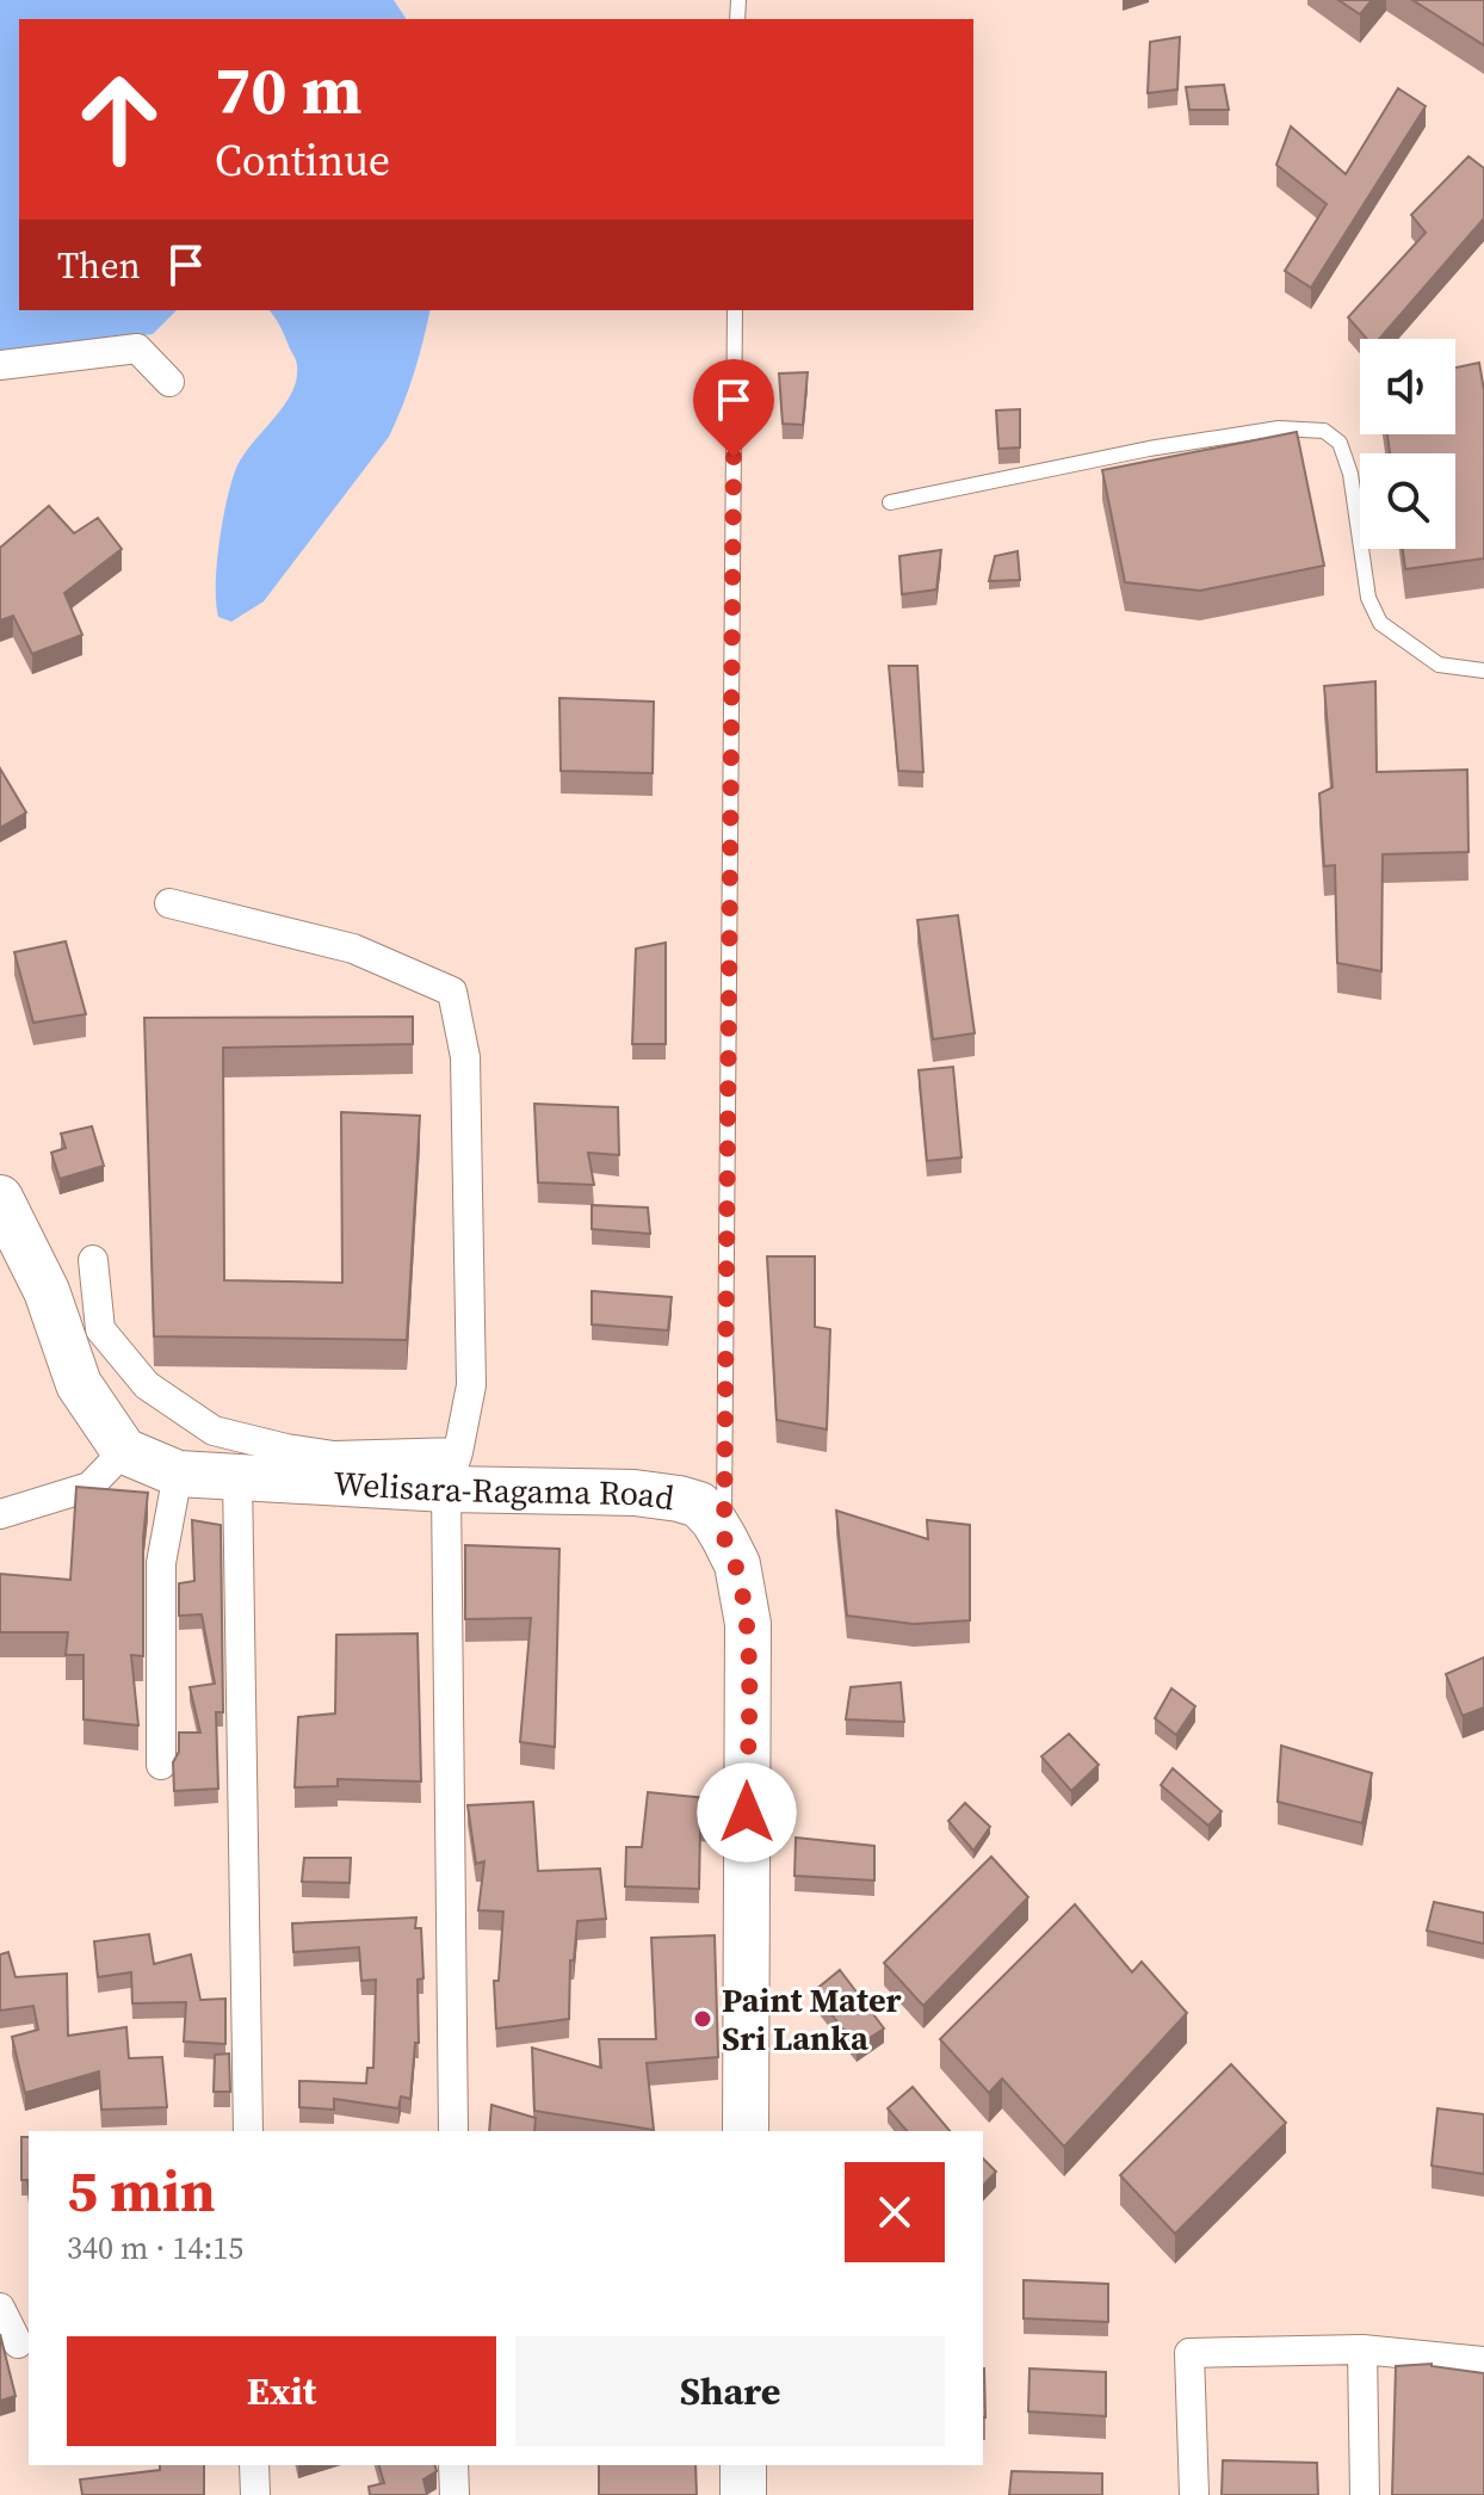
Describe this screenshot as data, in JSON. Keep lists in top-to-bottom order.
{
  "streets": {
    "main road": ["Welisara-Ragama Road"]
  },
  "places": ["Paint Mater Sri Lanka"],
  "page": {
    "turn": ["70 m", "Continue"],
    "then": "Then",
    "heading": ["5 min", "340 m · 14:15"],
    "buttons": ["Exit", "Share"]
  }
}
